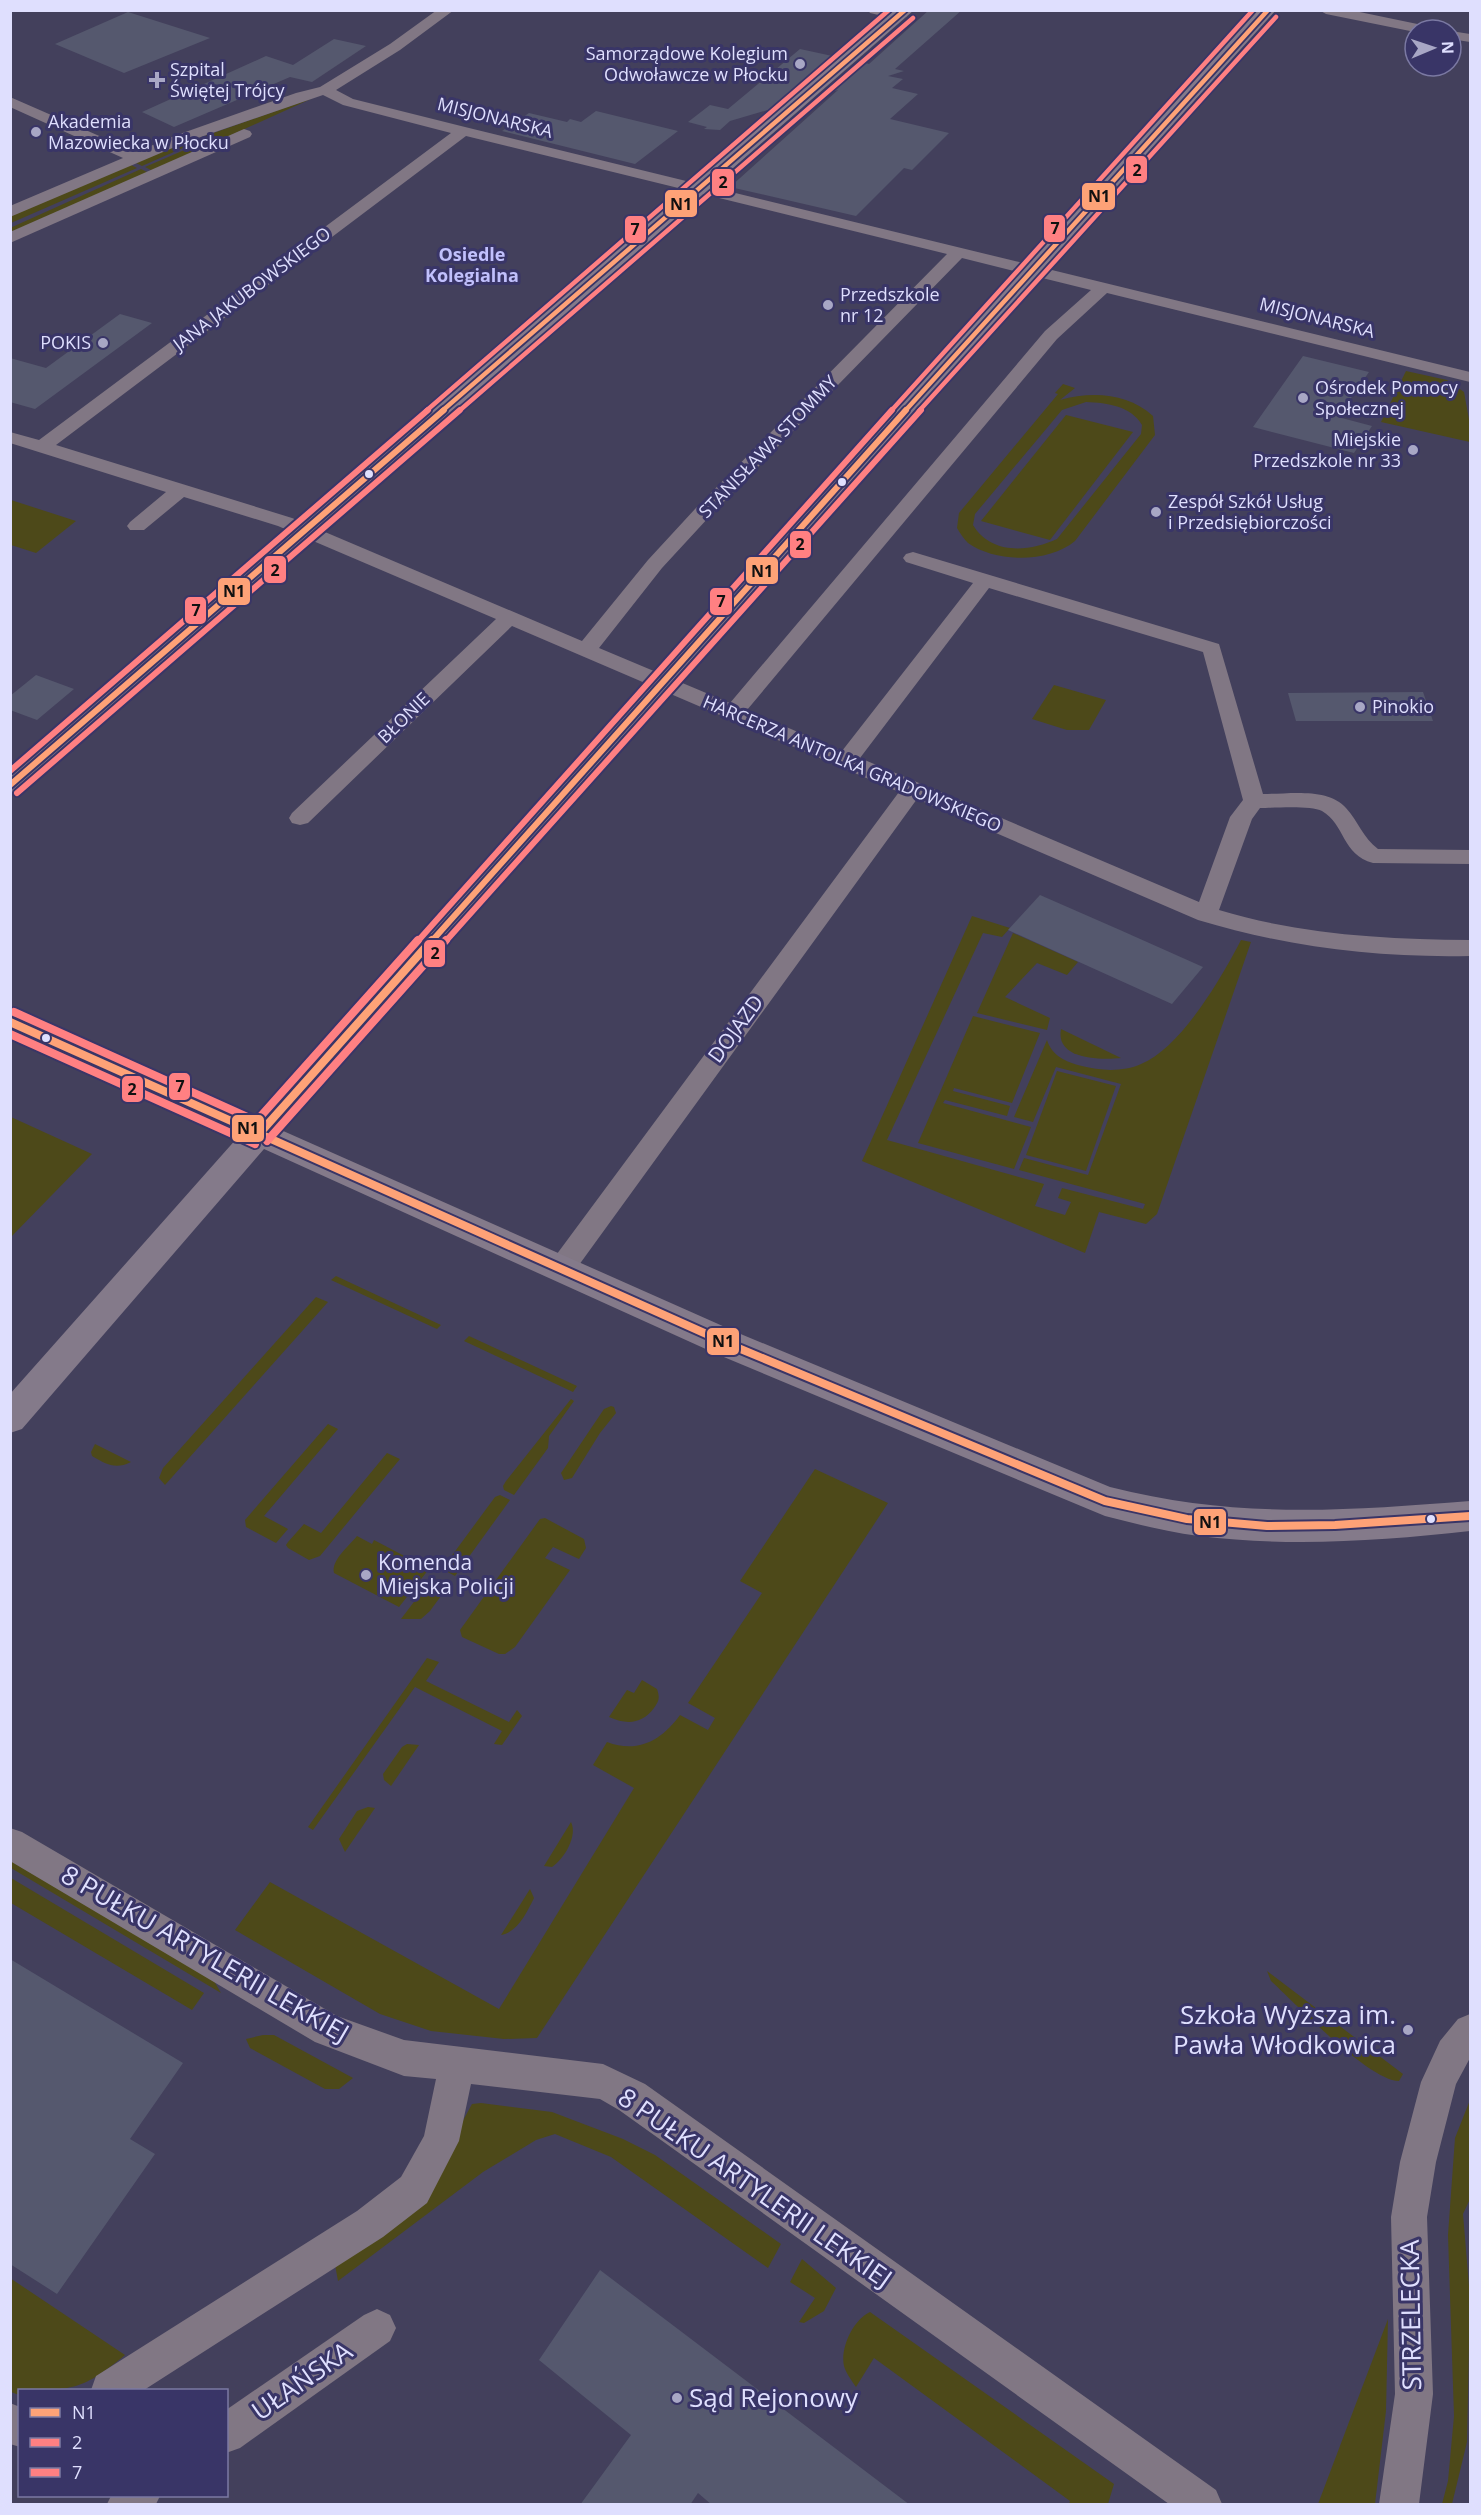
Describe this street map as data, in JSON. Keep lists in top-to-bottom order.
{
  "streets": {
    "street": [
      "MISJONARSKA",
      "JANA JAKUBOWSKIEGO",
      "STANISŁAWA STOMMY",
      "BŁONIE",
      "HARCERZA ANTOLKA GRADOWSKIEGO",
      "DOJAZD",
      "8 PUŁKU ARTYLERII LEKKIEJ",
      "STRZELECKA",
      "UŁAŃSKA"
    ]
  },
  "crossings": [
    ["MISJONARSKA", "JANA JAKUBOWSKIEGO"],
    ["MISJONARSKA", "STANISŁAWA STOMMY"],
    ["JANA JAKUBOWSKIEGO", "HARCERZA ANTOLKA GRADOWSKIEGO"],
    ["STANISŁAWA STOMMY", "HARCERZA ANTOLKA GRADOWSKIEGO"],
    ["BŁONIE", "HARCERZA ANTOLKA GRADOWSKIEGO"],
    ["HARCERZA ANTOLKA GRADOWSKIEGO", "DOJAZD"]
  ],
  "districts": ["Osiedle Kolegialna"],
  "places": {
    "other": [
      "Samorządowe Kolegium Odwoławcze w Płocku",
      "Akademia Mazowiecka w Płocku",
      "Przedszkole nr 12",
      "POKIS",
      "Ośrodek Pomocy Społecznej",
      "Miejskie Przedszkole nr 33",
      "Zespół Szkół Usług i Przedsiębiorczości",
      "Pinokio",
      "Komenda Miejska Policji",
      "Szkoła Wyższa im. Pawła Włodkowica",
      "Sąd Rejonowy"
    ],
    "health": ["Szpital Świętej Trójcy"]
  },
  "lines": ["transit line N1", "transit line 7", "transit line 2"],
  "legend": ["N1", "2", "7"],
  "north": "right"
}
